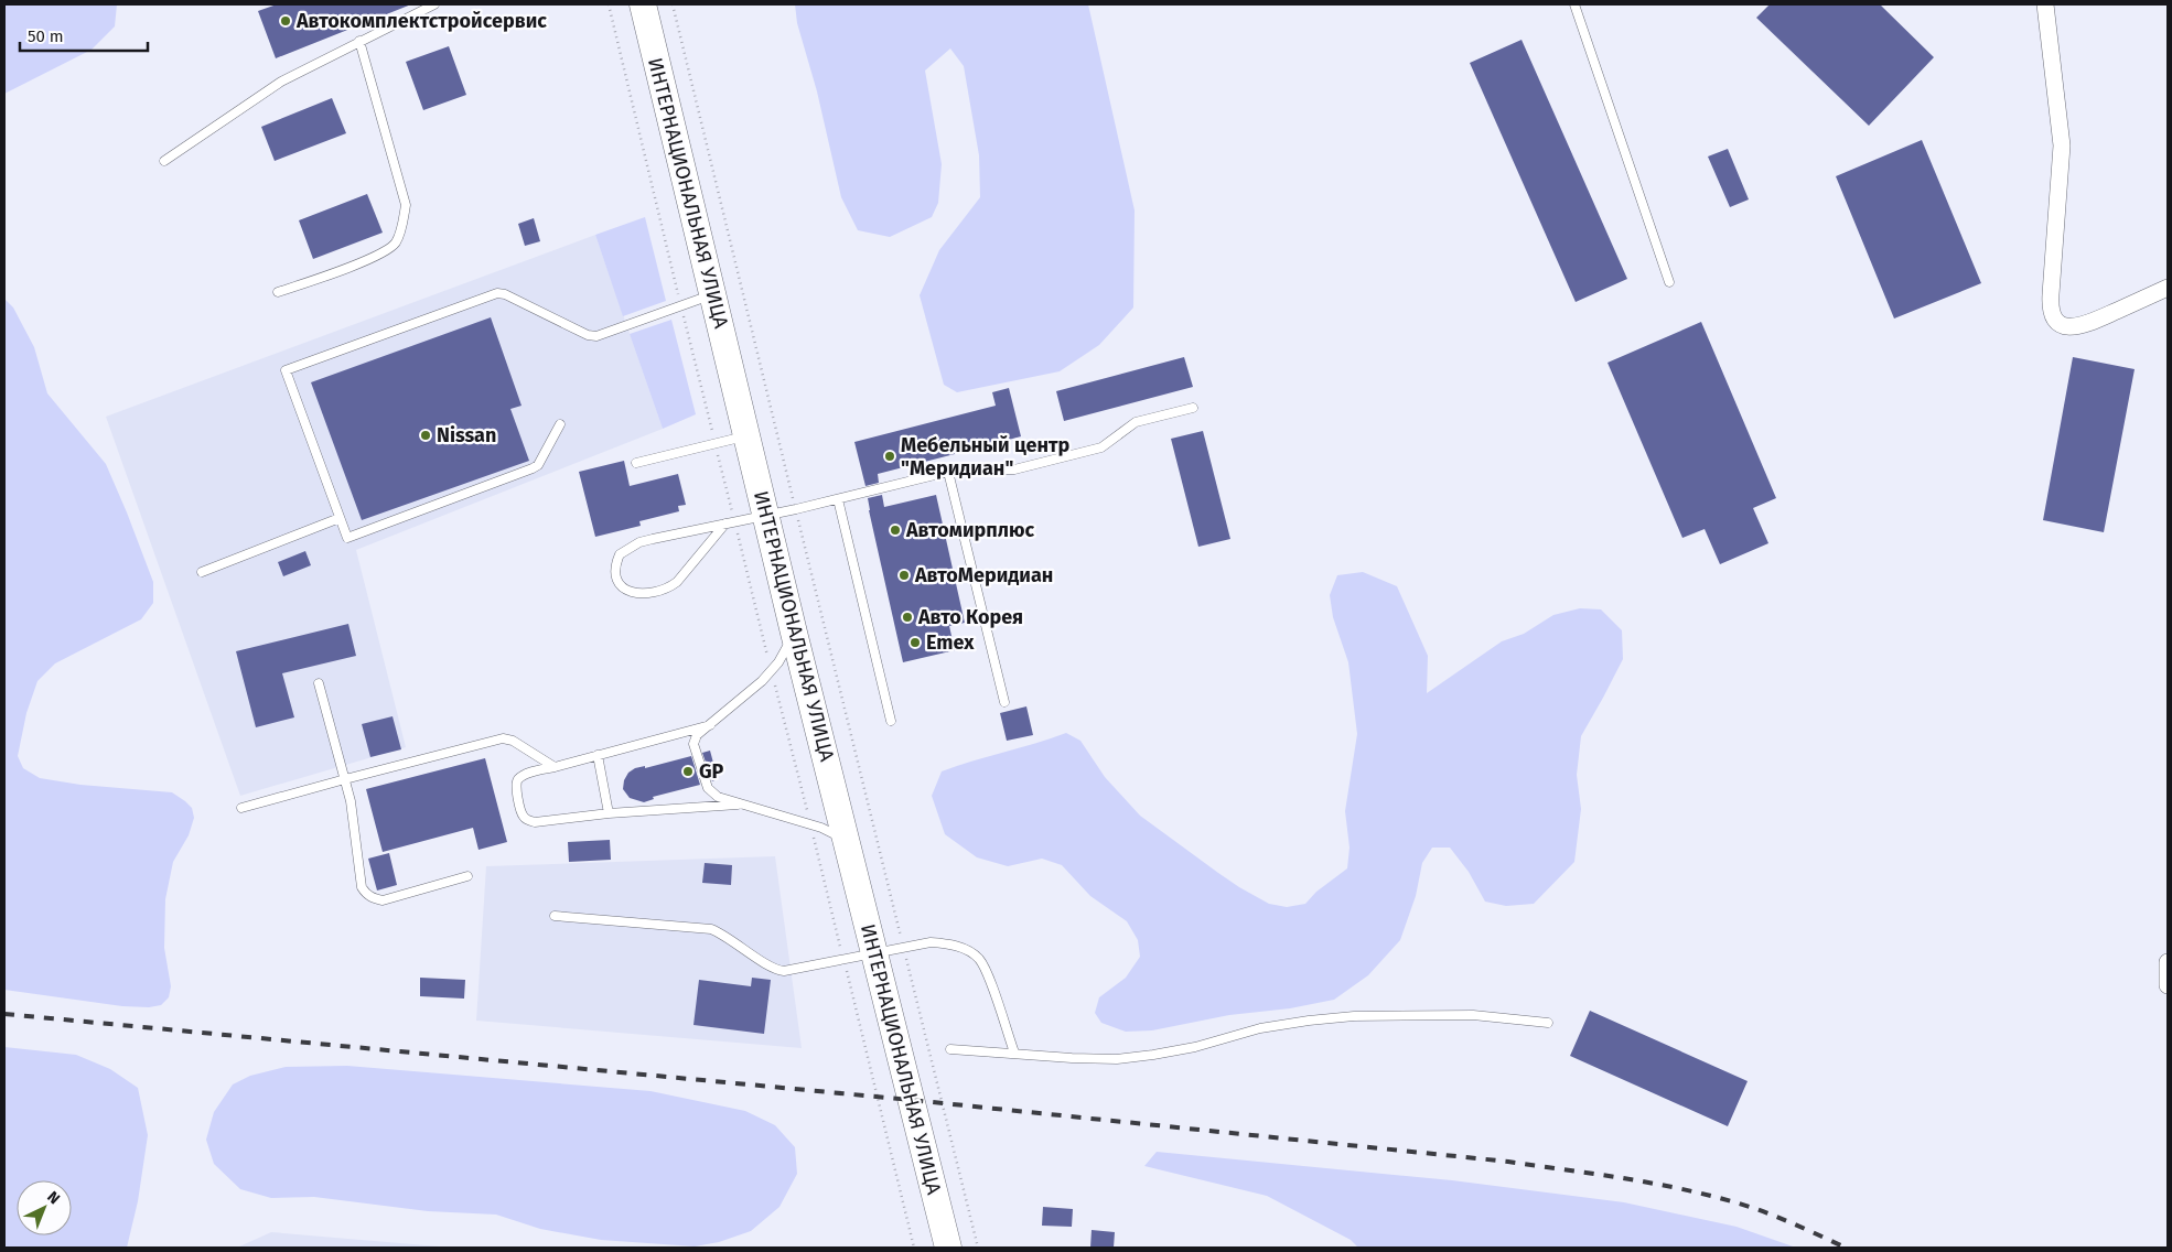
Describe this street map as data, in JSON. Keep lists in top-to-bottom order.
{
  "streets": {
    "main road": ["ИНТЕРНАЦИОНАЛЬНАЯ УЛИЦА"]
  },
  "places": [
    "Автокомплектстройсервис",
    "Nissan",
    "Мебельный центр \"Меридиан\"",
    "Автомирплюс",
    "АвтоМеридиан",
    "Авто Корея",
    "Emex",
    "GP"
  ],
  "scale_bar": "50 m",
  "north": "top right"
}
